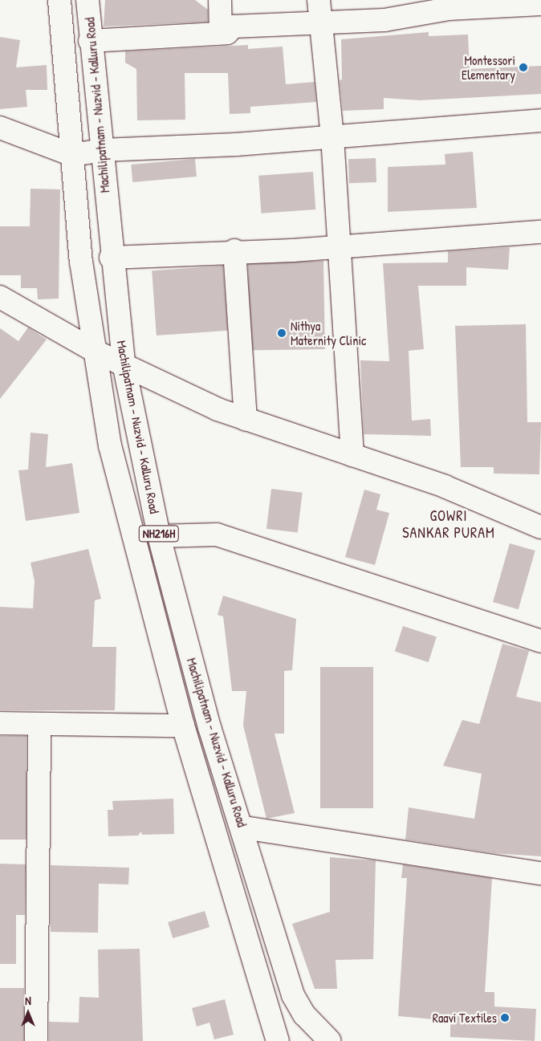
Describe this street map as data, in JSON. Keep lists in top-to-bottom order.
{
  "streets": {
    "main road": ["Machilipatnam - Nuzvid - Kalluru Road", "NH216H"]
  },
  "crossings": [
    ["Machilipatnam - Nuzvid - Kalluru Road", "NH216H"]
  ],
  "districts": ["GOWRI SANKAR PURAM"],
  "places": ["Montessori Elementary", "Nithya Maternity Clinic", "Raavi Textiles"],
  "north": "top"
}
